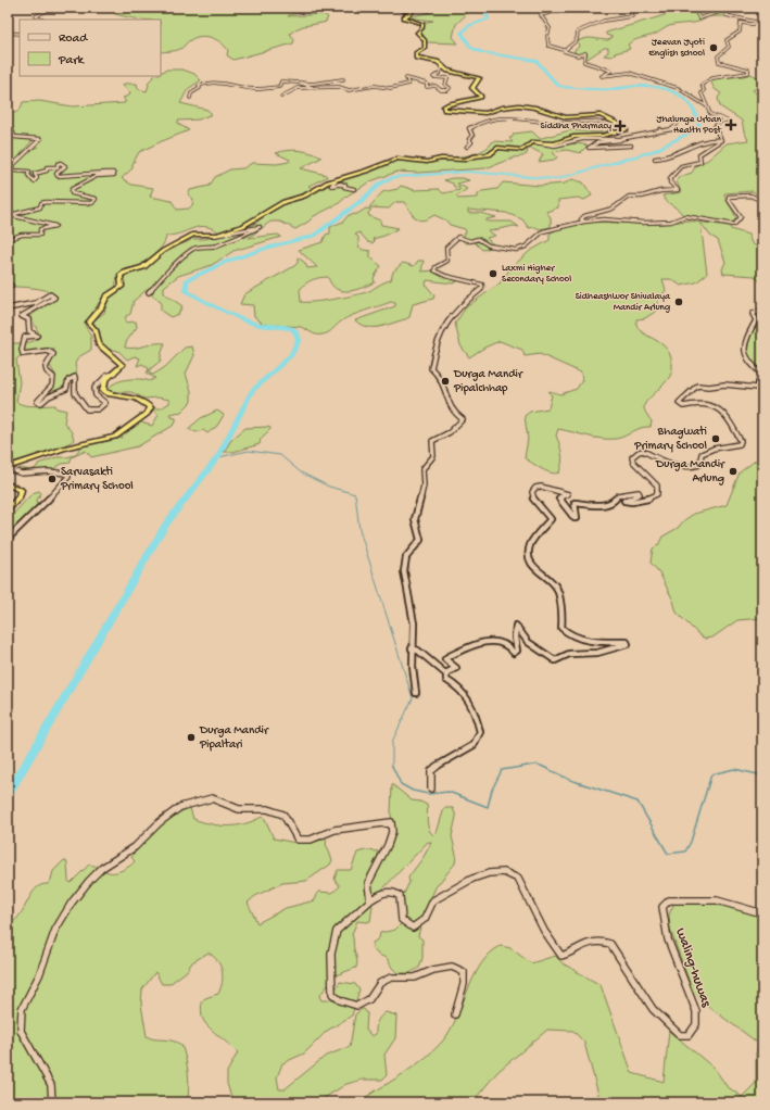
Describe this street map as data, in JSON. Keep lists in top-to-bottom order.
{
  "streets": {
    "street": ["waling-huwas"]
  },
  "places": {
    "other": [
      "Jeevan Jyoti English school",
      "Laxmi Higher Secondary School",
      "Sidheashwor Shivalaya Mandir Arlung",
      "Durga Mandir Pipalchhap",
      "Bhagwati Primary School",
      "Durga Mandir Arlung",
      "Sarvasakti Primary School",
      "Durga Mandir Pipaltari"
    ],
    "health": ["Jhalunge Urban Health Post", "Siddha Pharmacy"]
  },
  "legend": ["Road", "Park"]
}
